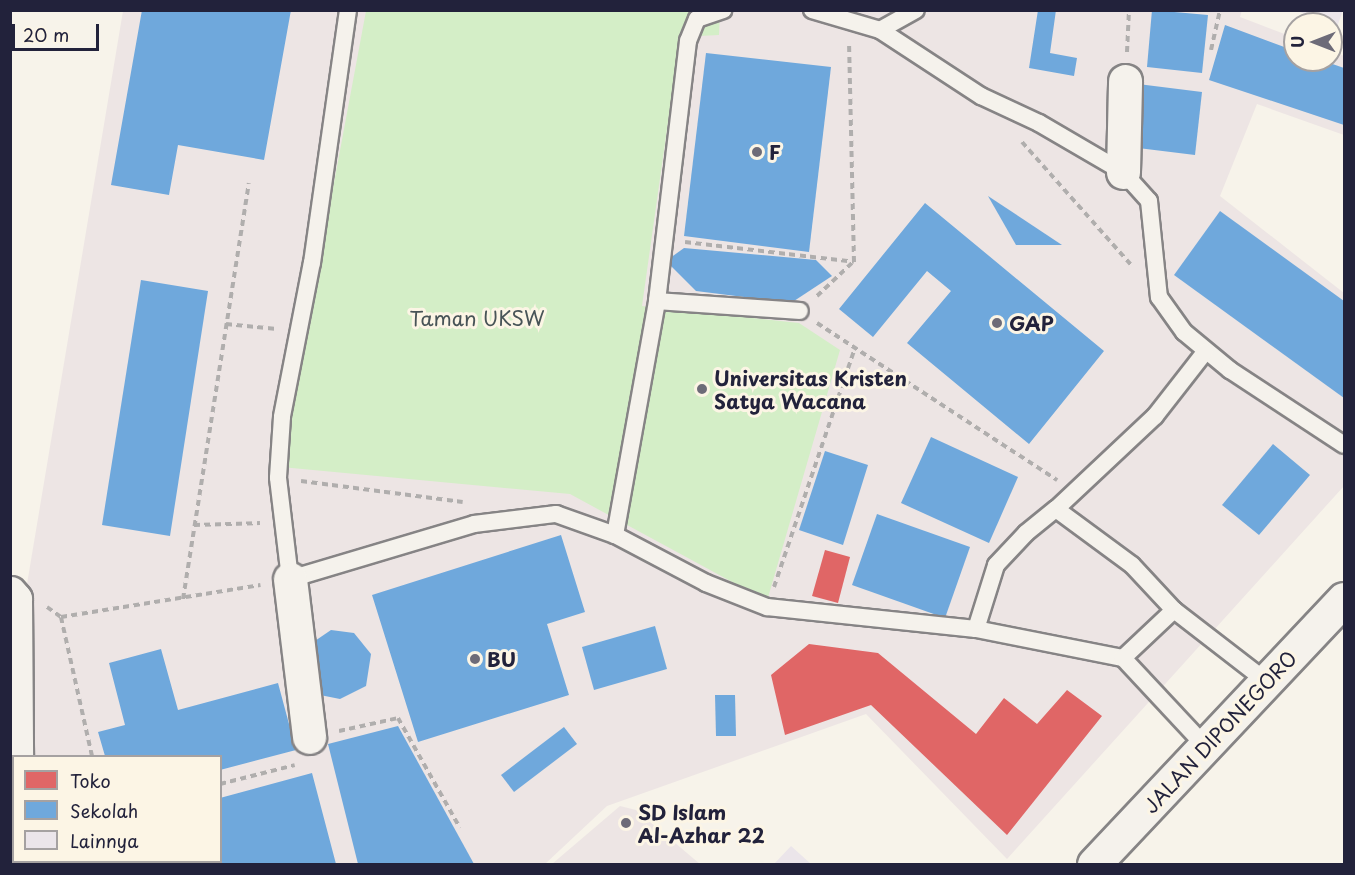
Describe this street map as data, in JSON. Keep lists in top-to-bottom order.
{
  "streets": {
    "street": ["JALAN DIPONEGORO"]
  },
  "parks": ["Taman UKSW"],
  "places": [
    "F",
    "GAP",
    "Universitas Kristen Satya Wacana",
    "BU",
    "SD Islam Al-Azhar 22"
  ],
  "legend": ["Toko", "Sekolah", "Lainnya"],
  "scale_bar": "20 m",
  "north": "left"
}
